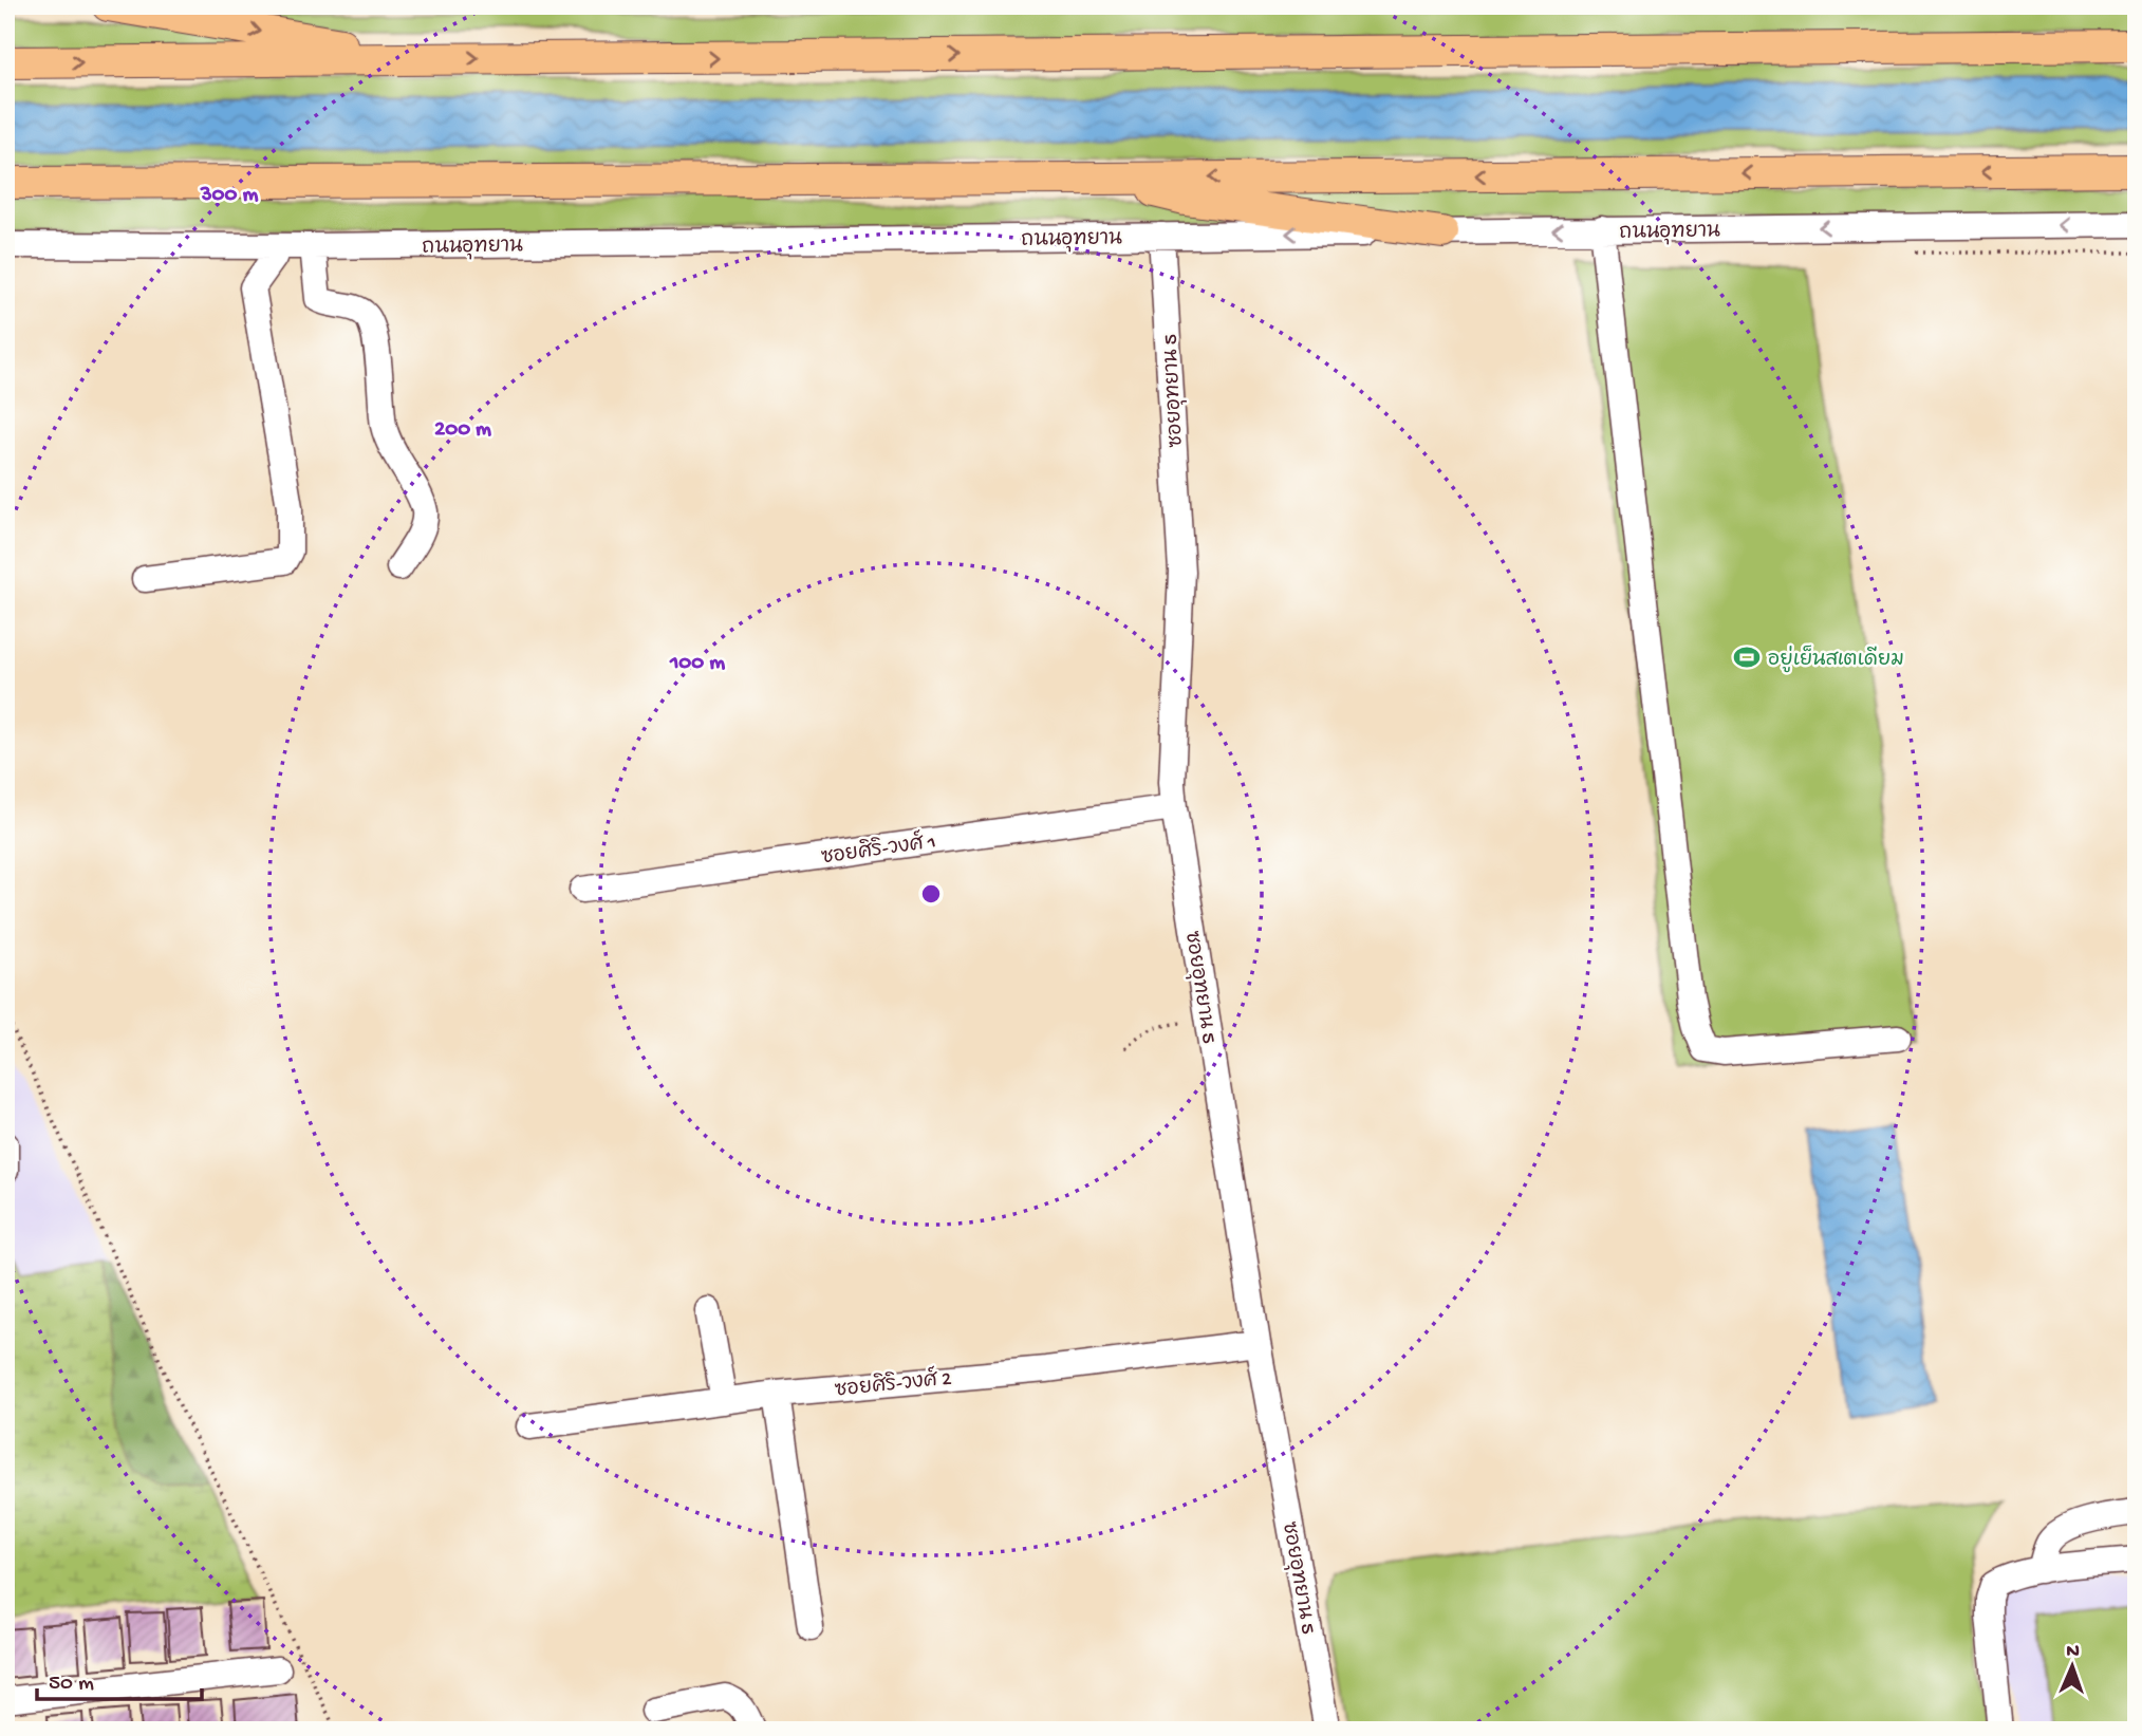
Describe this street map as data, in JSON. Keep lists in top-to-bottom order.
{
  "streets": {
    "street": [
      "ถนนอุทยาน",
      "ซอยอุทยาน 5",
      "ซอยศิริ-วงศ์ 1",
      "ซอยศิริ-วงศ์ 2"
    ]
  },
  "crossings": [
    ["ถนนอุทยาน", "ซอยอุทยาน 5"],
    ["ซอยอุทยาน 5", "ซอยศิริ-วงศ์ 1"],
    ["ซอยอุทยาน 5", "ซอยศิริ-วงศ์ 2"]
  ],
  "one_way": ["ถนนอุทยาน"],
  "places": {
    "sports": ["อยู่เย็นสเตเดียม"]
  },
  "scale_bar": "50 m",
  "north": "top",
  "rings": ["300 m", "200 m", "100 m"]
}
